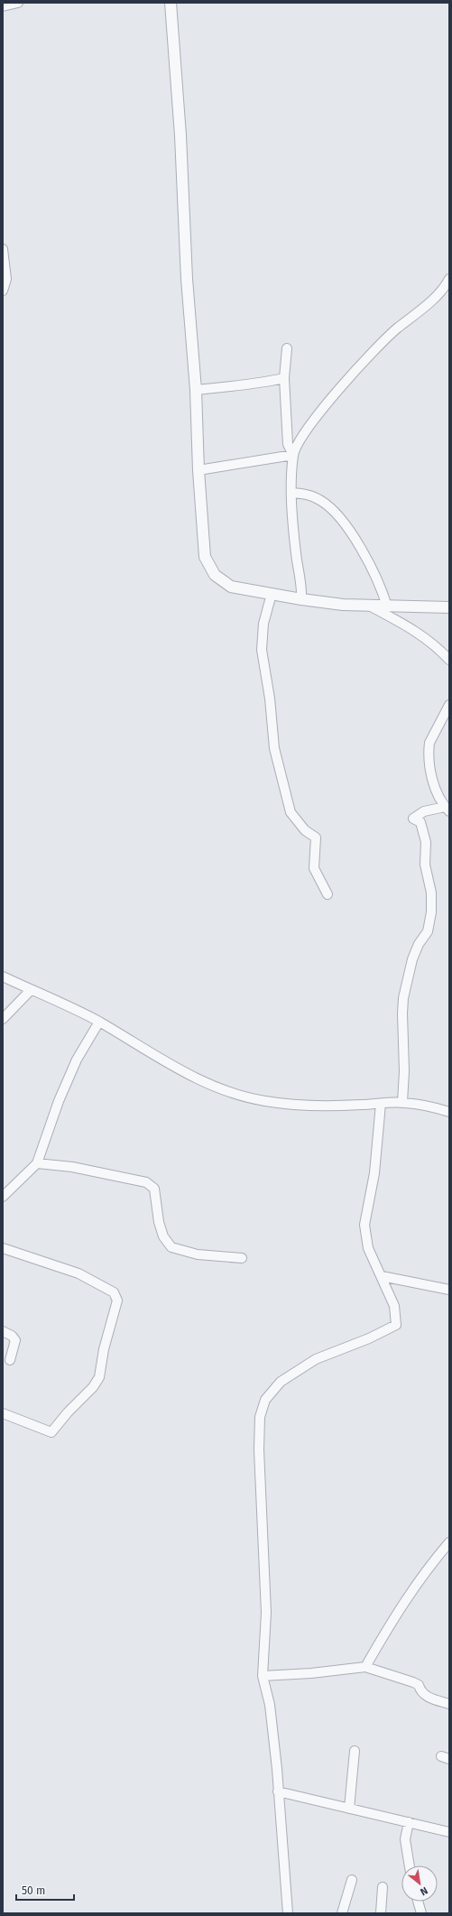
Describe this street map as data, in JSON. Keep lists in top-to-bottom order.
{
  "scale_bar": "50 m",
  "north": "bottom right"
}
